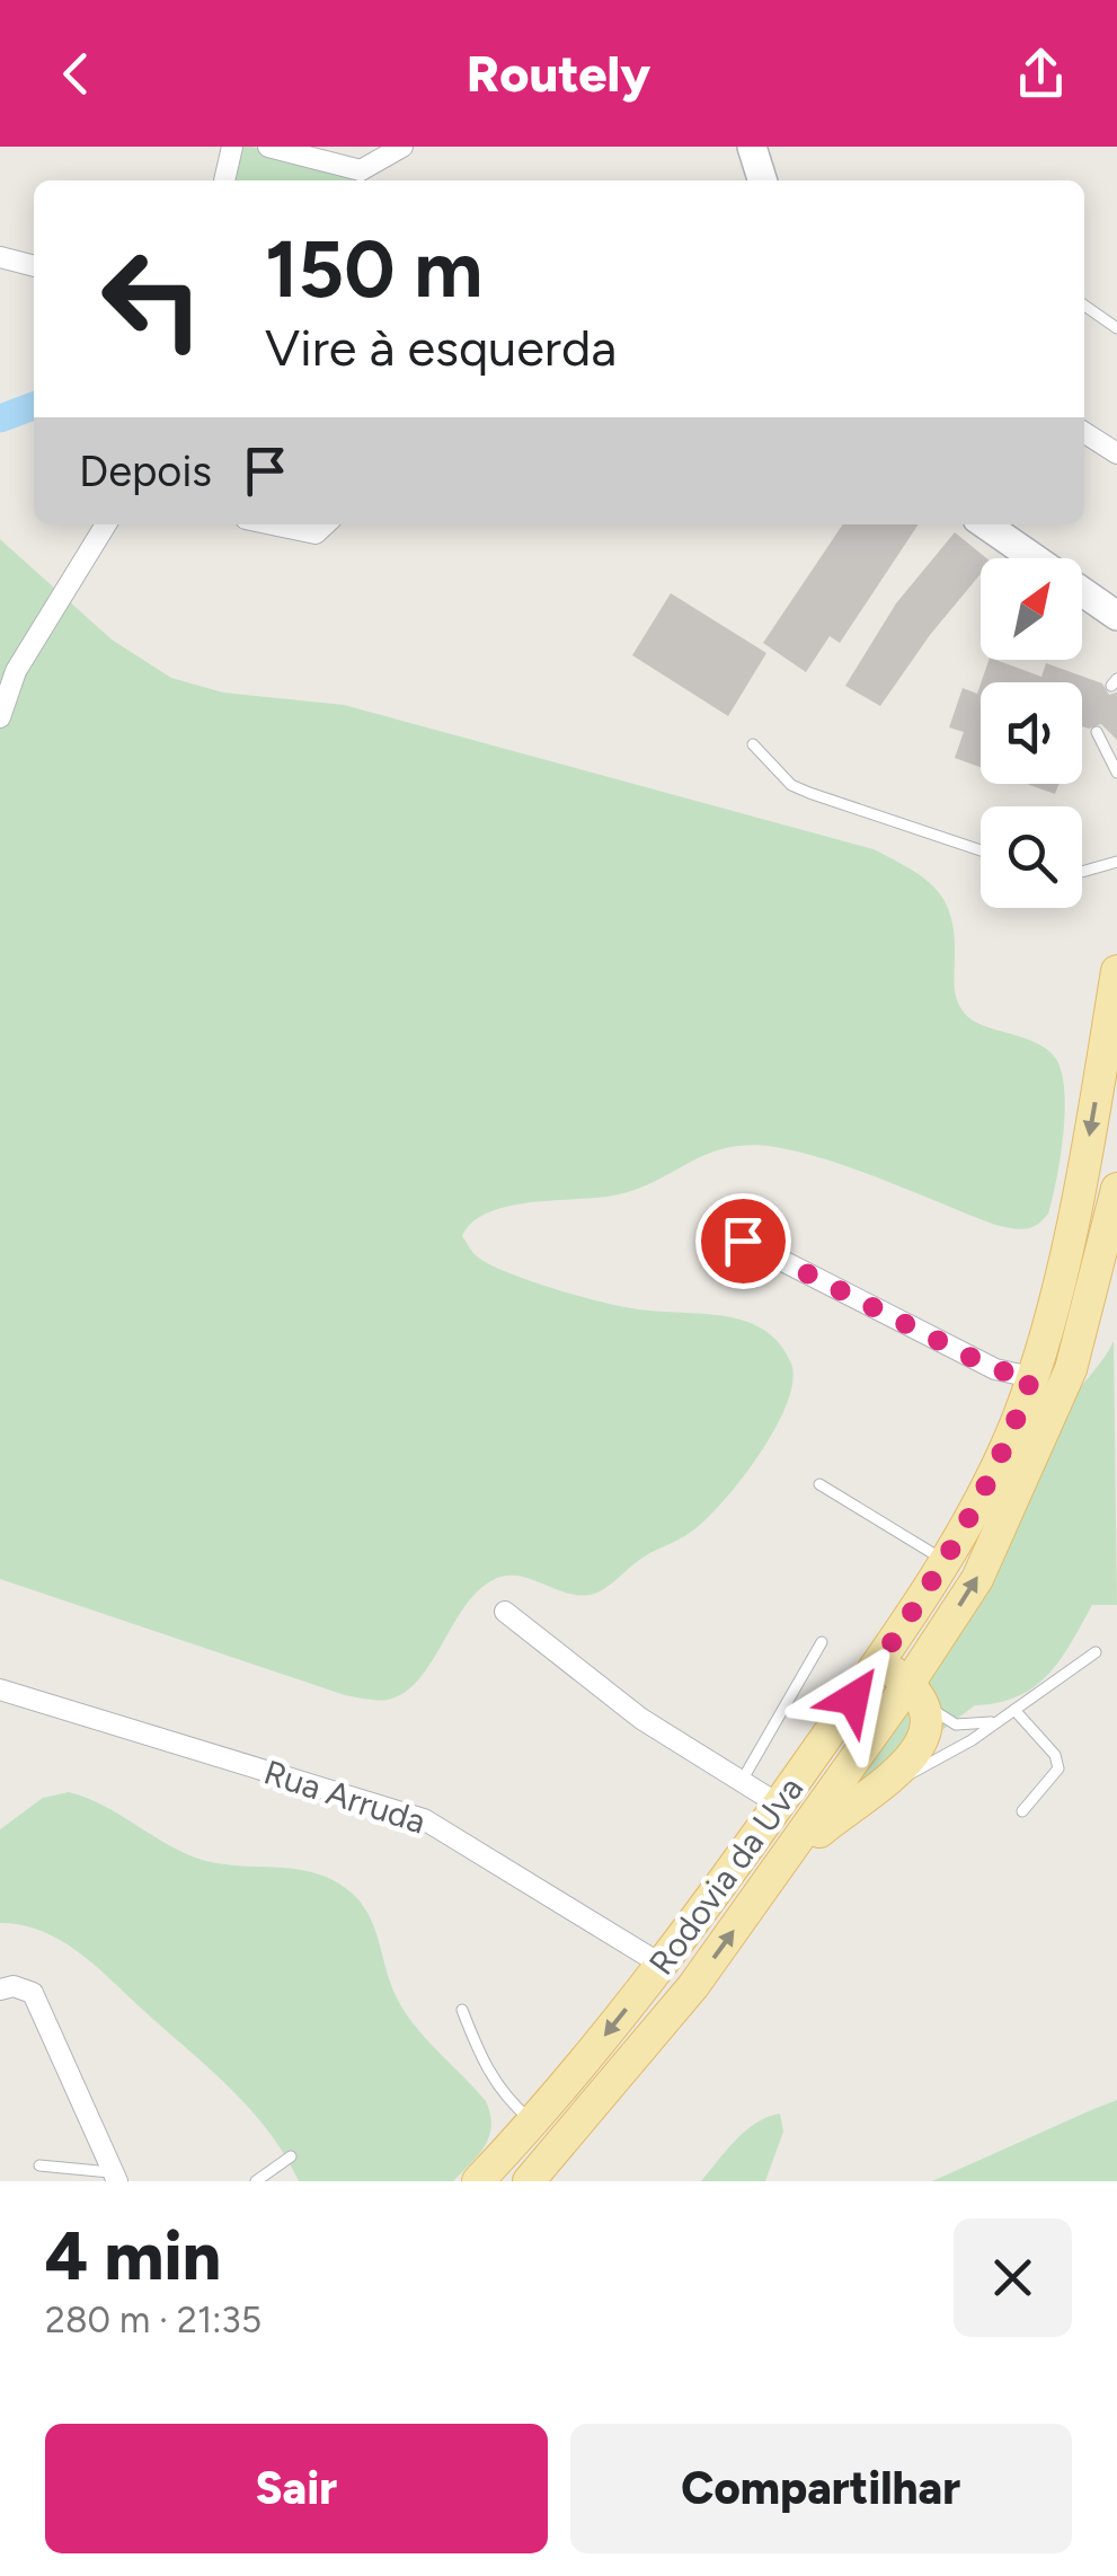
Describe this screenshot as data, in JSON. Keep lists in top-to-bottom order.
{
  "streets": {
    "main road": ["Rodovia da Uva"],
    "street": ["Rua Arruda"]
  },
  "crossings": [
    ["Rua Arruda", "Rodovia da Uva"]
  ],
  "north": "top right",
  "page": {
    "header": "Routely",
    "turn": ["150 m", "Vire à esquerda"],
    "then": "Depois",
    "heading": ["4 min", "280 m · 21:35"],
    "buttons": ["Sair", "Compartilhar"]
  }
}
